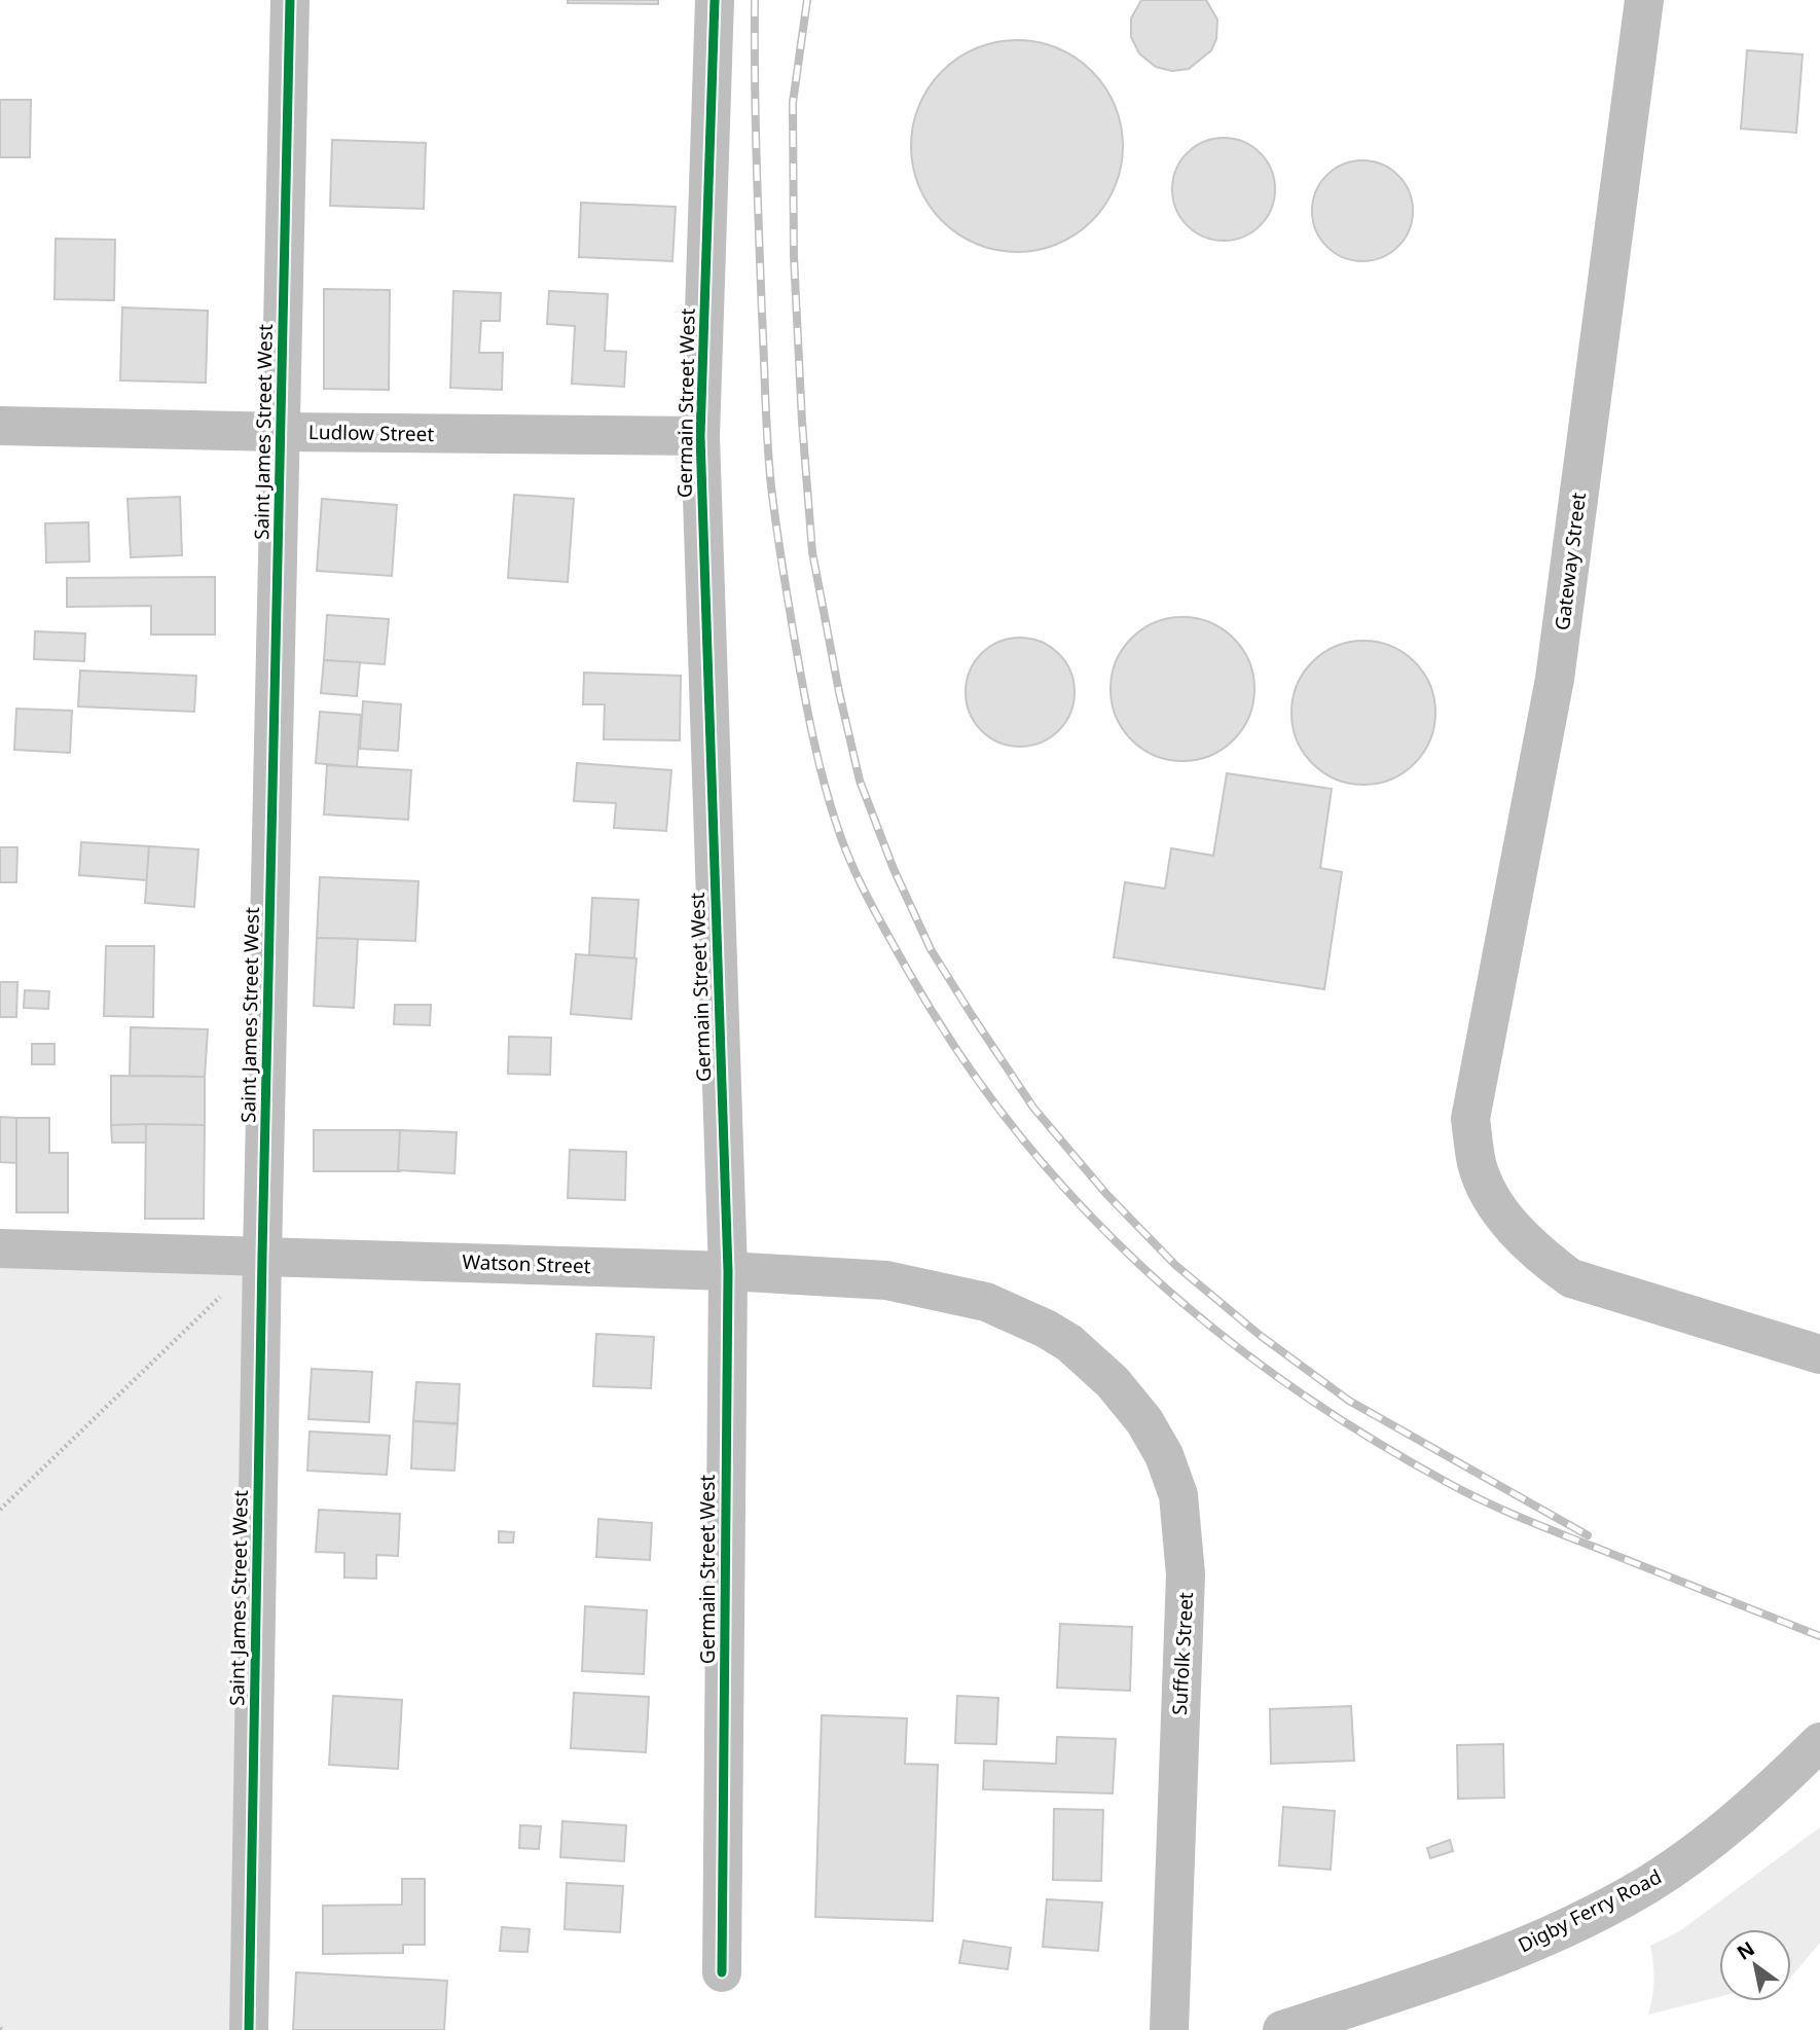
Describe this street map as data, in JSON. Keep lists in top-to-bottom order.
{
  "streets": {
    "street": [
      "Germain Street West",
      "Saint James Street West",
      "Ludlow Street",
      "Gateway Street",
      "Watson Street",
      "Suffolk Street",
      "Digby Ferry Road"
    ]
  },
  "crossings": [
    ["Germain Street West", "Ludlow Street"],
    ["Germain Street West", "Watson Street"],
    ["Saint James Street West", "Ludlow Street"],
    ["Saint James Street West", "Watson Street"],
    ["Watson Street", "Suffolk Street"]
  ],
  "north": "top left"
}
